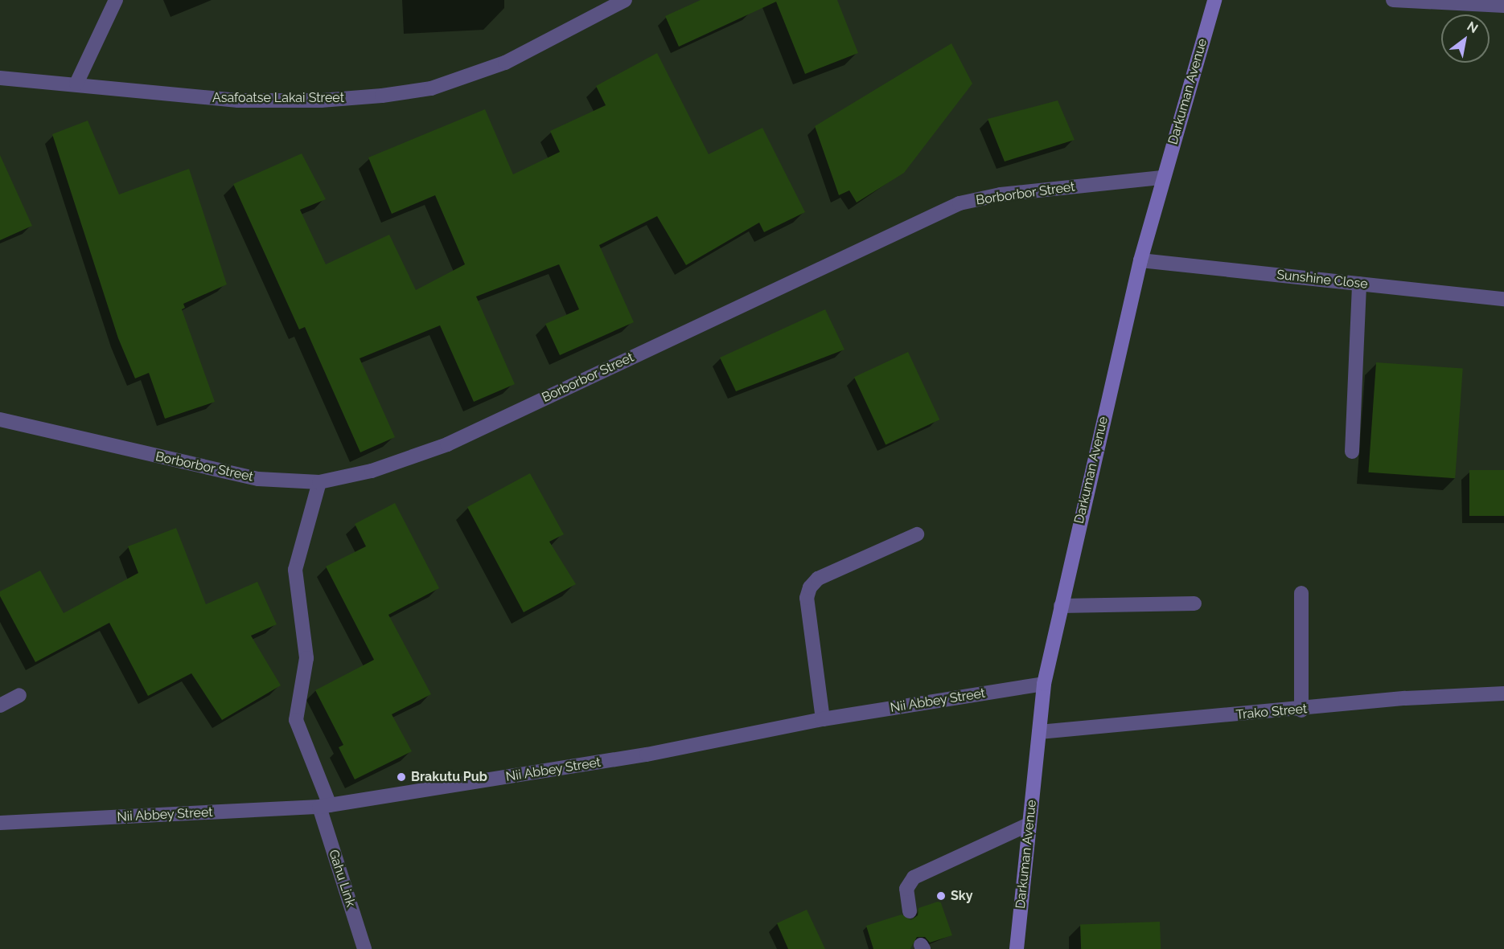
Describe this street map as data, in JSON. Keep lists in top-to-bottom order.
{
  "streets": {
    "street": [
      "Darkuman Avenue",
      "Asafoatse Lakai Street",
      "Borborbor Street",
      "Sunshine Close",
      "Nii Abbey Street",
      "Trako Street",
      "Gahu Link"
    ]
  },
  "crossings": [
    ["Darkuman Avenue", "Borborbor Street"],
    ["Darkuman Avenue", "Sunshine Close"],
    ["Darkuman Avenue", "Nii Abbey Street"],
    ["Darkuman Avenue", "Trako Street"],
    ["Borborbor Street", "Gahu Link"],
    ["Nii Abbey Street", "Gahu Link"]
  ],
  "places": ["Brakutu Pub", "Sky"],
  "north": "top right"
}
